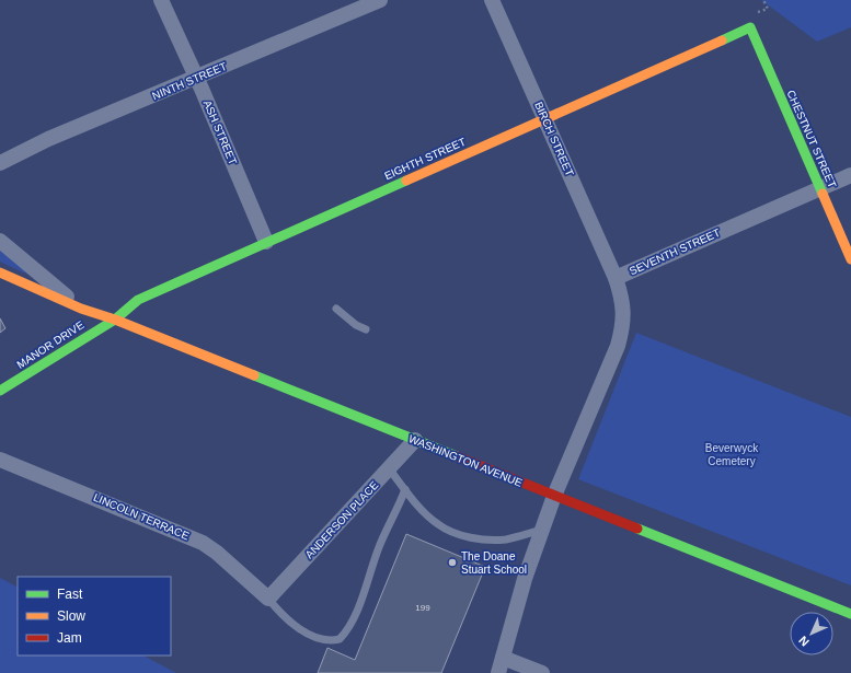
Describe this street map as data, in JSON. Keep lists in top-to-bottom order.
{
  "streets": {
    "street": [
      "NINTH STREET",
      "ASH STREET",
      "BIRCH STREET",
      "CHESTNUT STREET",
      "EIGHTH STREET",
      "SEVENTH STREET",
      "MANOR DRIVE",
      "WASHINGTON AVENUE",
      "LINCOLN TERRACE",
      "ANDERSON PLACE"
    ]
  },
  "crossings": [
    ["NINTH STREET", "ASH STREET"],
    ["ASH STREET", "EIGHTH STREET"],
    ["BIRCH STREET", "EIGHTH STREET"],
    ["BIRCH STREET", "SEVENTH STREET"],
    ["CHESTNUT STREET", "EIGHTH STREET"],
    ["CHESTNUT STREET", "SEVENTH STREET"],
    ["EIGHTH STREET", "MANOR DRIVE"],
    ["EIGHTH STREET", "WASHINGTON AVENUE"],
    ["SEVENTH STREET", "WASHINGTON AVENUE"],
    ["MANOR DRIVE", "WASHINGTON AVENUE"],
    ["WASHINGTON AVENUE", "ANDERSON PLACE"],
    ["LINCOLN TERRACE", "ANDERSON PLACE"]
  ],
  "parks": ["Beverwyck Cemetery"],
  "places": ["The Doane Stuart School"],
  "house_numbers": ["199"],
  "legend": ["Fast", "Slow", "Jam"],
  "north": "bottom left"
}
